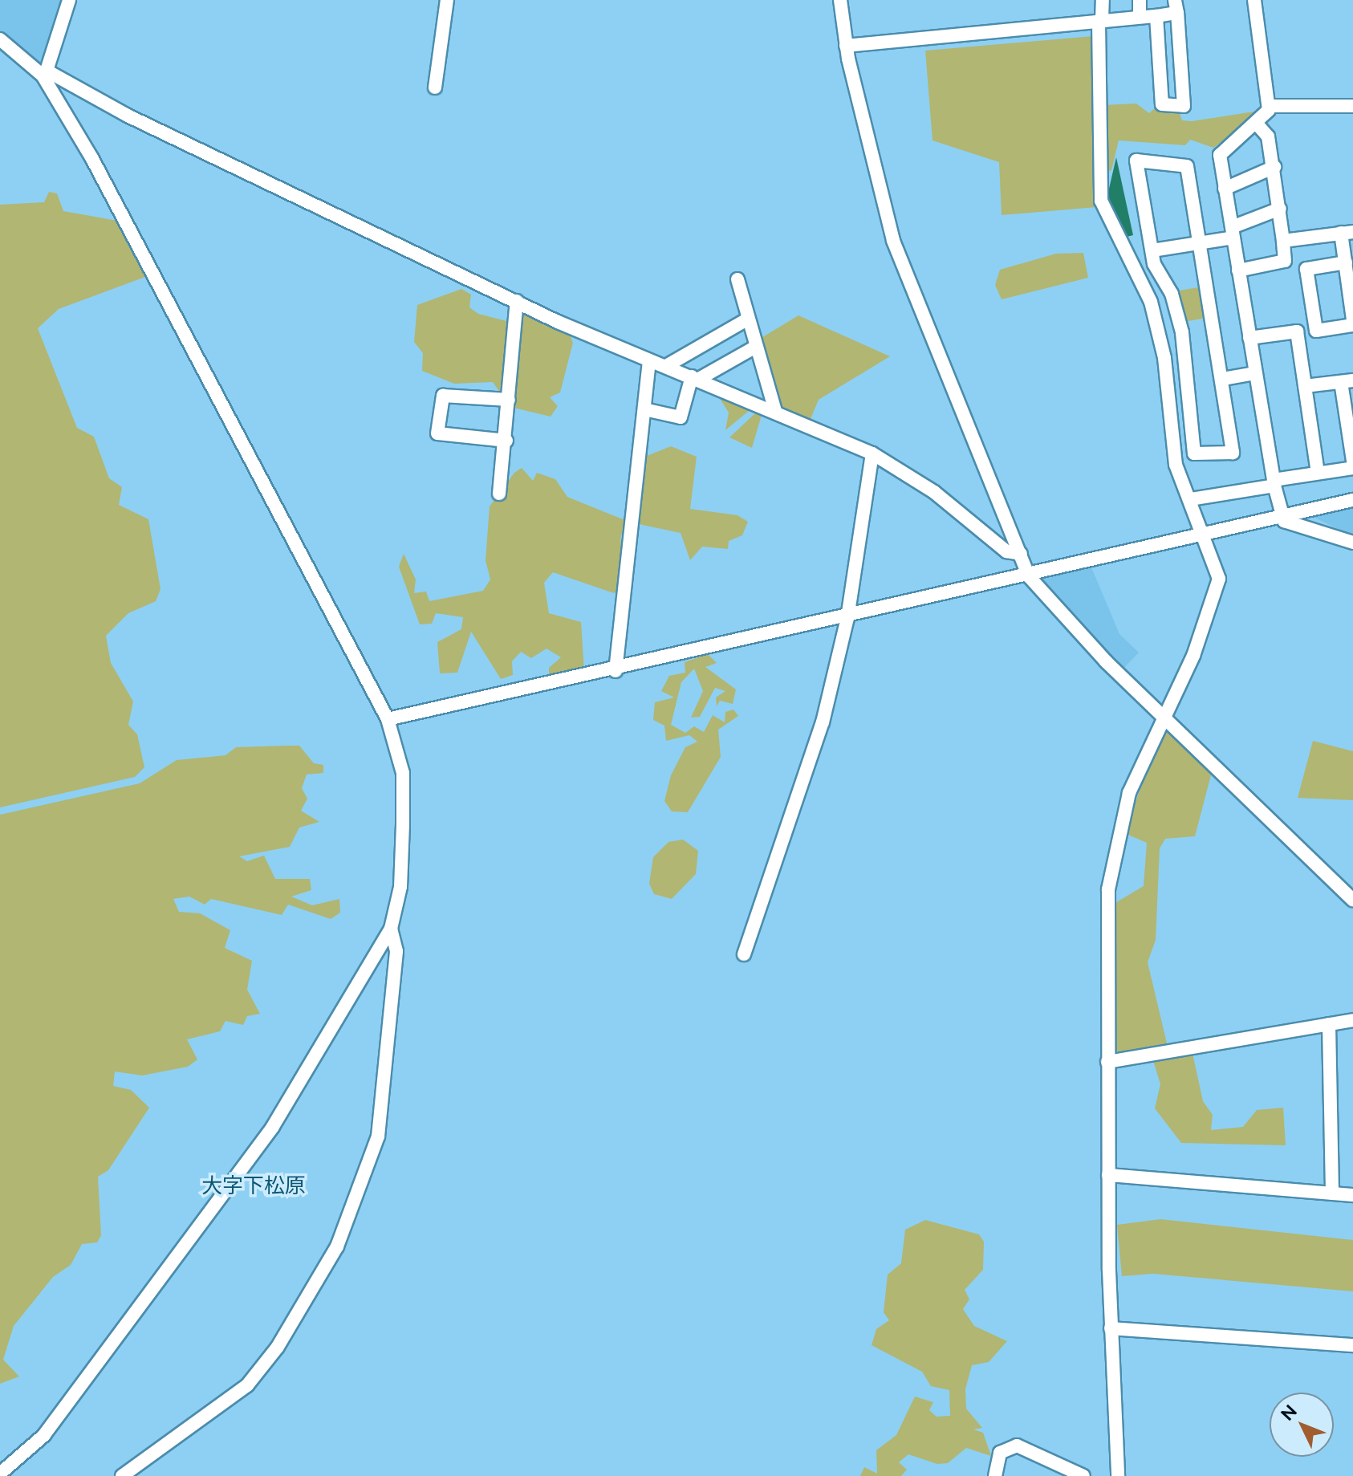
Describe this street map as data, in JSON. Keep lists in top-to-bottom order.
{
  "districts": ["大字下松原"],
  "north": "top left"
}
